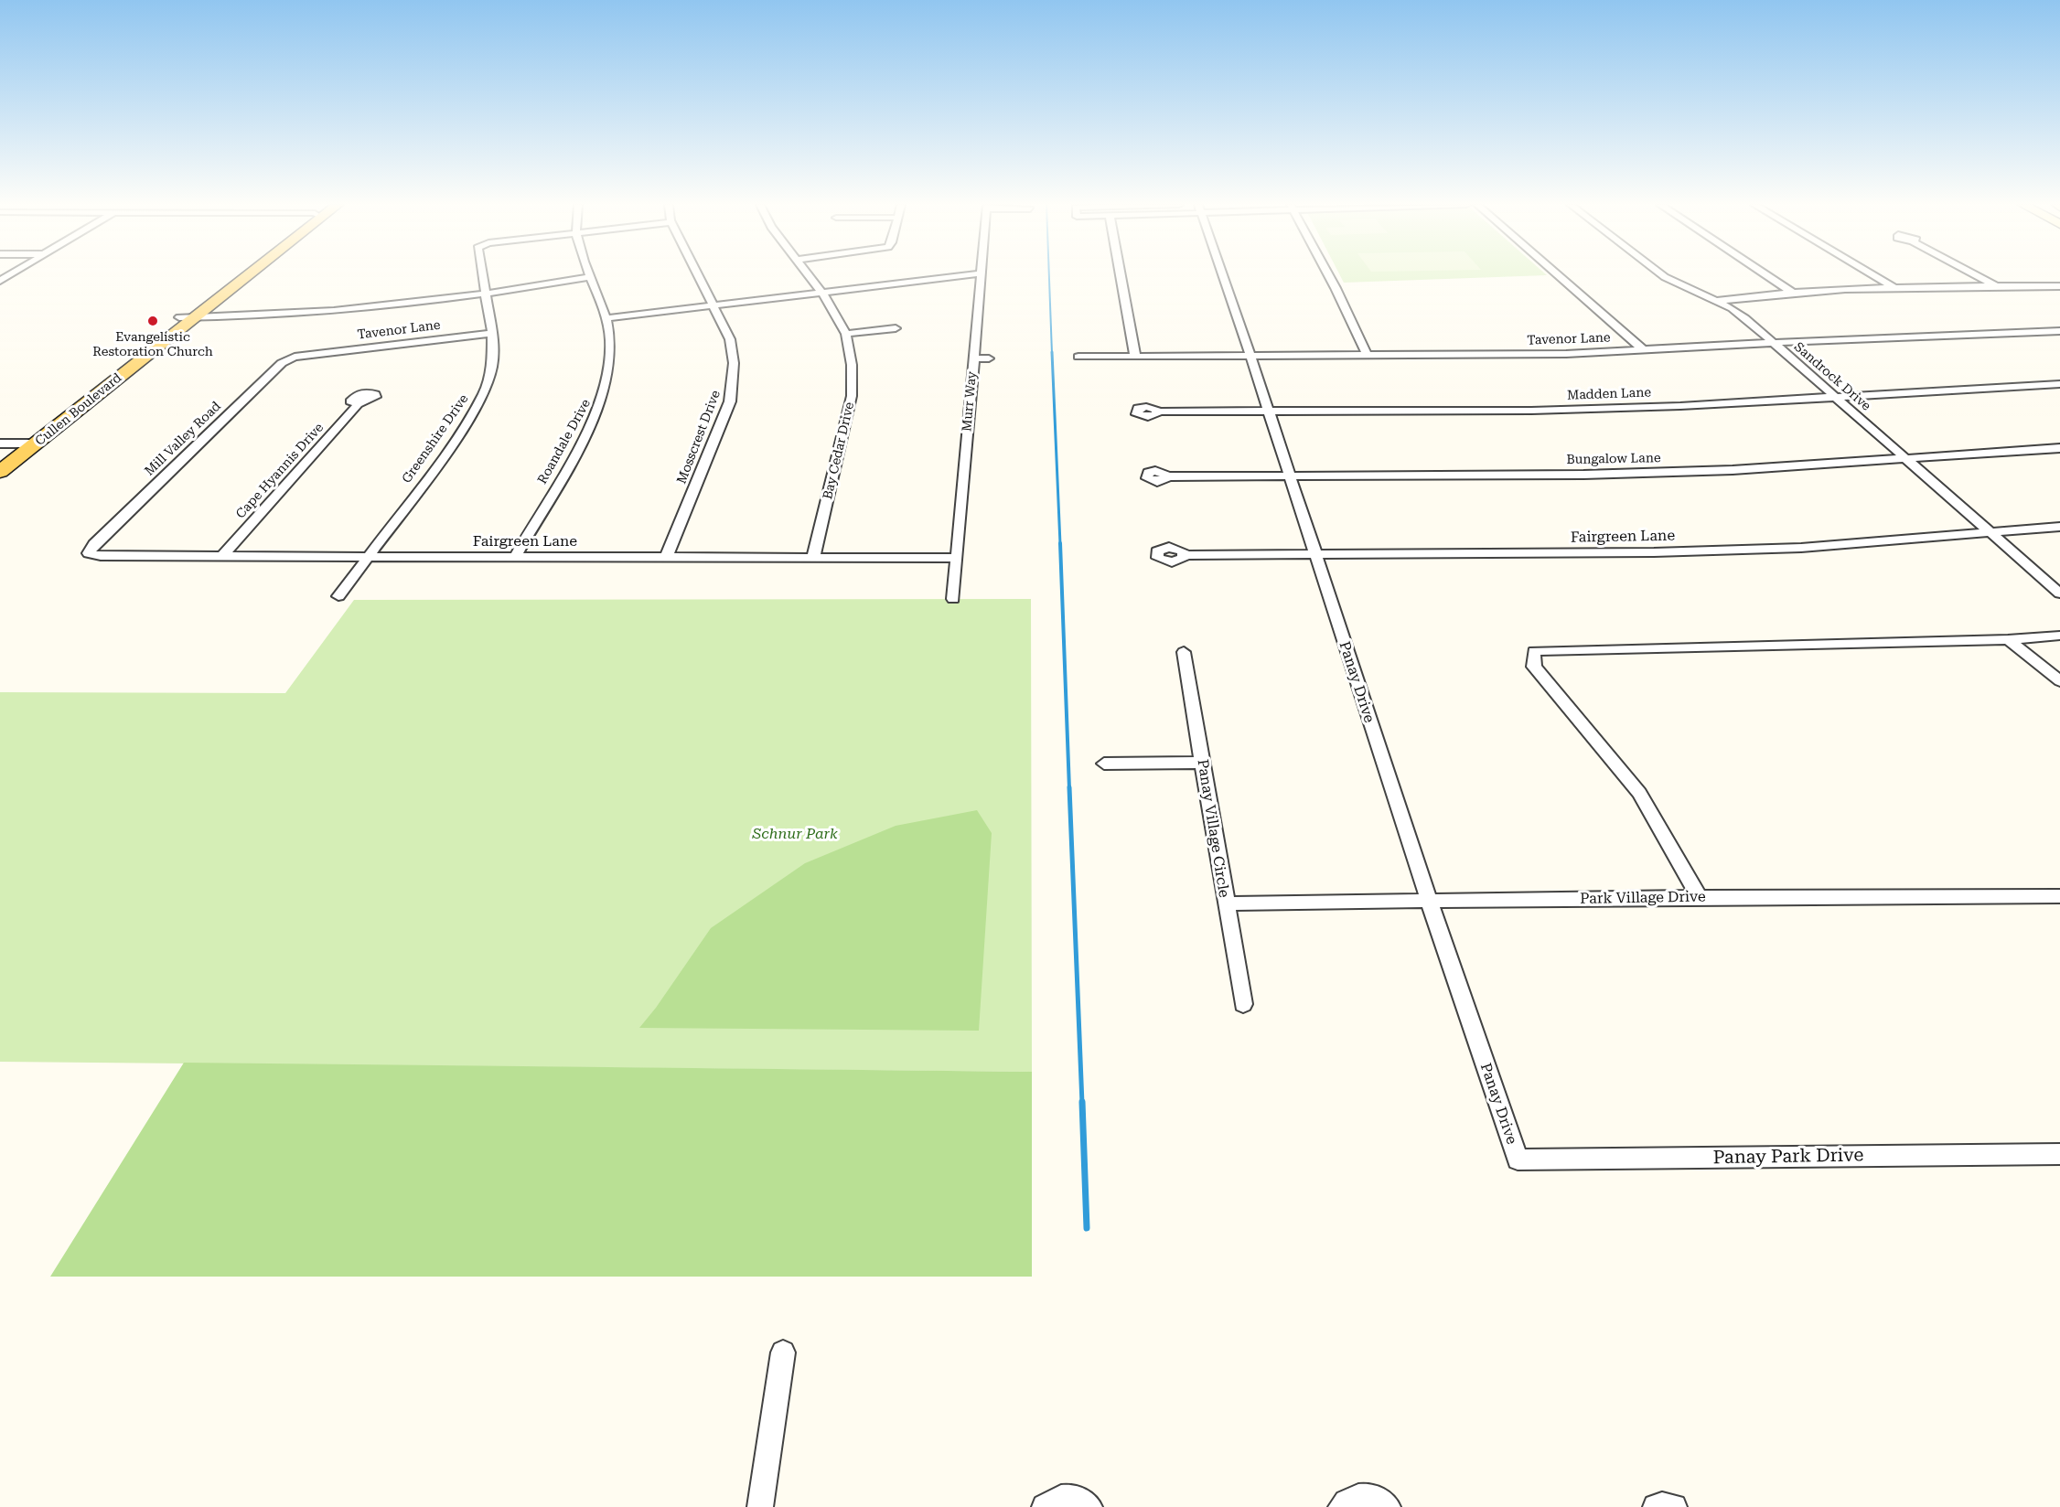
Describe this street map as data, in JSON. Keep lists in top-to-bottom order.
{
  "streets": {
    "main road": ["Cullen Boulevard"],
    "street": [
      "Tavenor Lane",
      "Sandrock Drive",
      "Madden Lane",
      "Murr Way",
      "Mosscrest Drive",
      "Mill Valley Road",
      "Greenshire Drive",
      "Roandale Drive",
      "Bay Cedar Drive",
      "Bungalow Lane",
      "Cape Hyannis Drive",
      "Fairgreen Lane",
      "Panay Drive",
      "Panay Village Circle",
      "Park Village Drive",
      "Panay Park Drive"
    ]
  },
  "crossings": [
    ["Tavenor Lane", "Sandrock Drive"],
    ["Tavenor Lane", "Mill Valley Road"],
    ["Tavenor Lane", "Greenshire Drive"],
    ["Tavenor Lane", "Panay Drive"],
    ["Sandrock Drive", "Madden Lane"],
    ["Sandrock Drive", "Bungalow Lane"],
    ["Sandrock Drive", "Fairgreen Lane"],
    ["Madden Lane", "Panay Drive"],
    ["Murr Way", "Fairgreen Lane"],
    ["Mosscrest Drive", "Fairgreen Lane"],
    ["Mill Valley Road", "Fairgreen Lane"],
    ["Greenshire Drive", "Fairgreen Lane"],
    ["Roandale Drive", "Fairgreen Lane"],
    ["Bay Cedar Drive", "Fairgreen Lane"],
    ["Bungalow Lane", "Panay Drive"],
    ["Cape Hyannis Drive", "Fairgreen Lane"],
    ["Fairgreen Lane", "Panay Drive"],
    ["Panay Drive", "Park Village Drive"],
    ["Panay Drive", "Panay Park Drive"],
    ["Panay Village Circle", "Park Village Drive"]
  ],
  "parks": ["Schnur Park"],
  "places": ["Evangelistic Restoration Church"]
}
